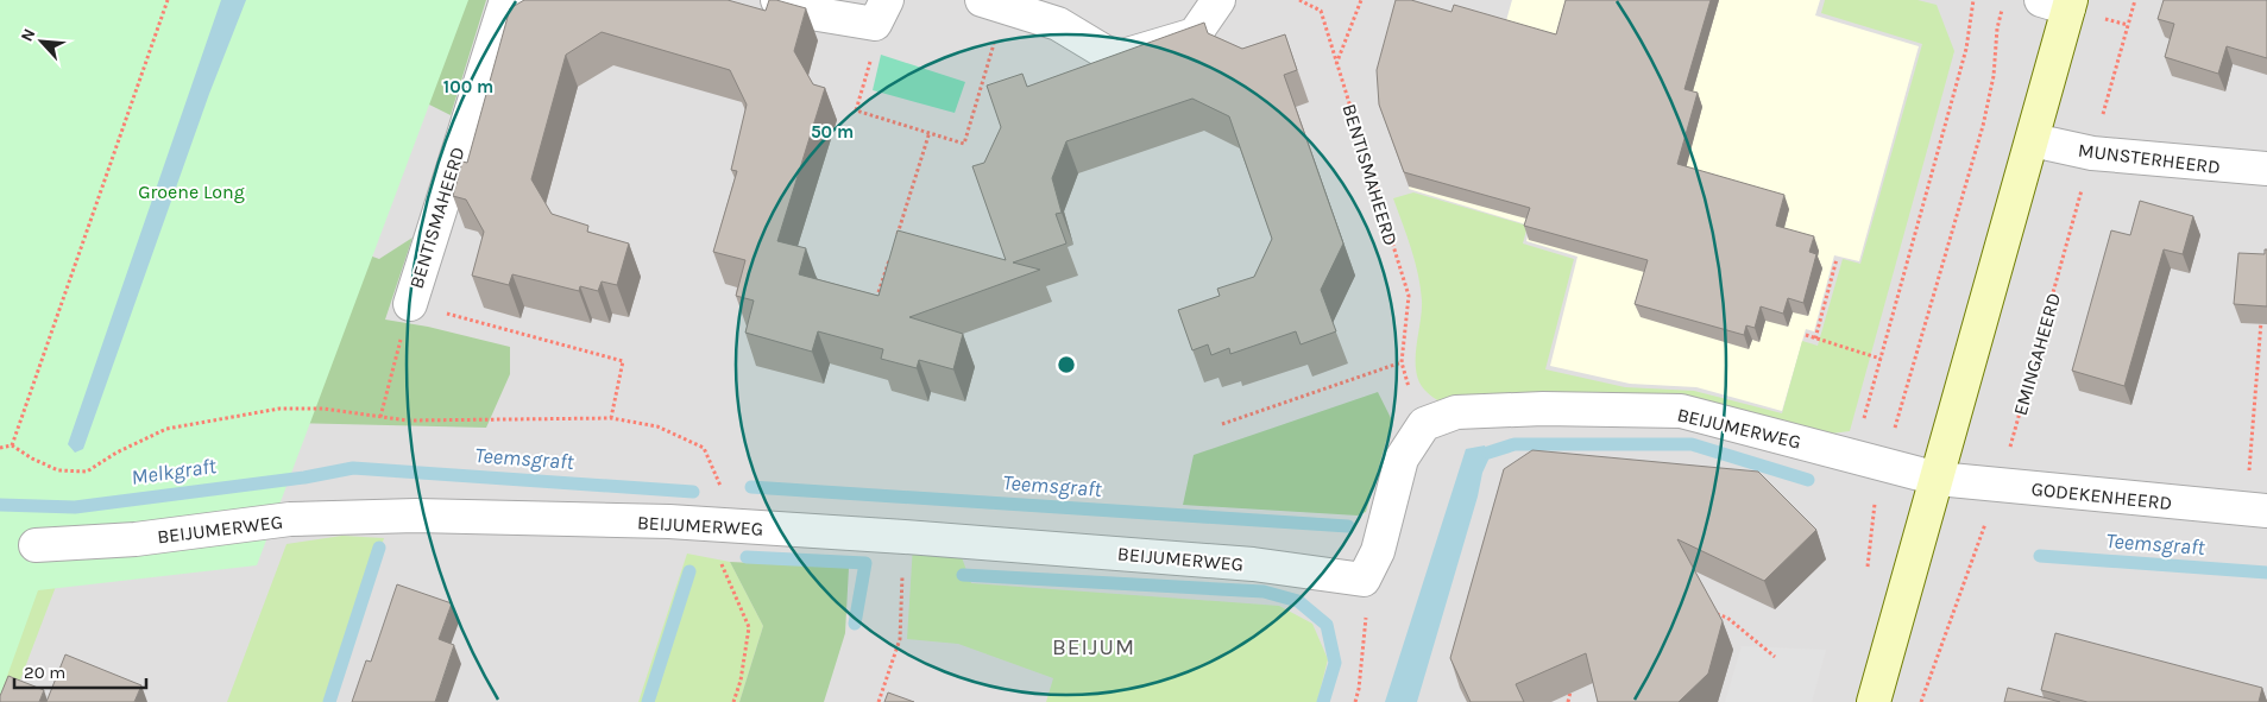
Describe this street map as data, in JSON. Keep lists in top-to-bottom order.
{
  "streets": {
    "street": [
      "MUNSTERHEERD",
      "BENTISMAHEERD",
      "BEIJUMERWEG",
      "GODEKENHEERD"
    ],
    "path": ["EMINGAHEERD"]
  },
  "crossings": [
    ["MUNSTERHEERD", "EMINGAHEERD"],
    ["BENTISMAHEERD", "BEIJUMERWEG"],
    ["EMINGAHEERD", "GODEKENHEERD"],
    ["BEIJUMERWEG", "GODEKENHEERD"]
  ],
  "districts": ["BEIJUM"],
  "water": ["Teemsgraft", "Melkgraft"],
  "parks": ["Groene Long"],
  "scale_bar": "20 m",
  "north": "top left",
  "rings": ["100 m", "50 m"]
}
